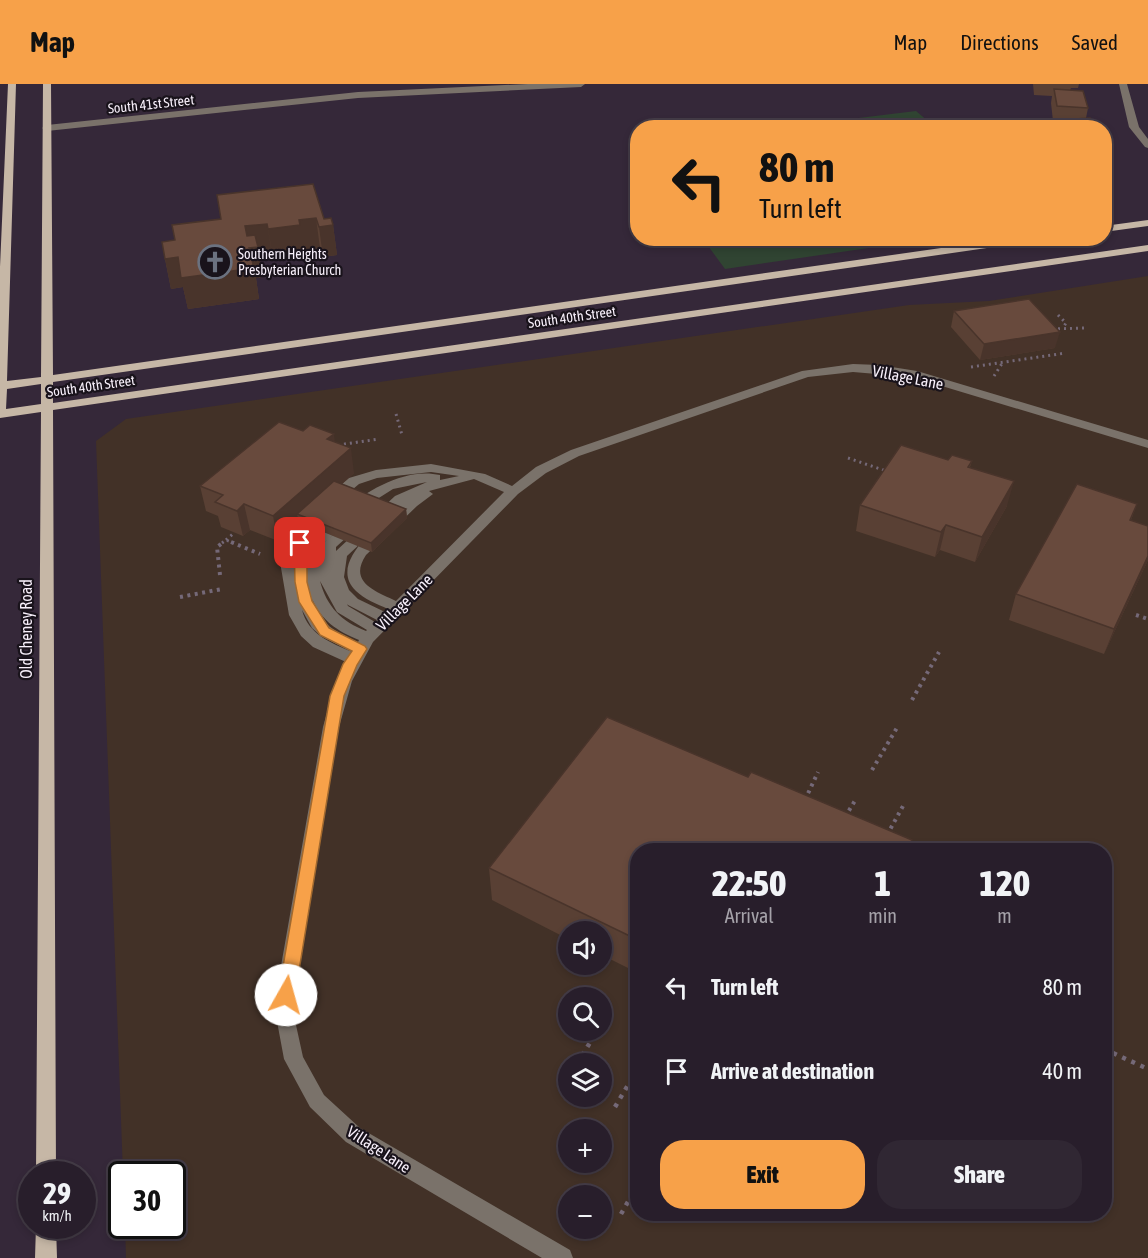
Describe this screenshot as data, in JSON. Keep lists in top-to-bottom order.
{
  "streets": {
    "main road": ["South 40th Street", "Old Cheney Road"],
    "street": ["South 41st Street", "Village Lane"]
  },
  "crossings": [
    ["South 41st Street", "Old Cheney Road"],
    ["South 40th Street", "Old Cheney Road"]
  ],
  "places": {
    "church": ["Southern Heights Presbyterian Church"]
  },
  "page": {
    "header": "Map",
    "nav": ["Map", "Directions", "Saved"],
    "turn": ["80 m", "Turn left"],
    "eta": [
      "22:50",
      "Arrival",
      "1",
      "min",
      "120",
      "m"
    ],
    "map_buttons": ["+", "−"],
    "list": [
      {
        "name": "Turn left",
        "value": "80 m"
      },
      {
        "name": "Arrive at destination",
        "value": "40 m"
      }
    ],
    "buttons": ["Exit", "Share"],
    "speed": "29 km/h",
    "limit": "30"
  }
}
